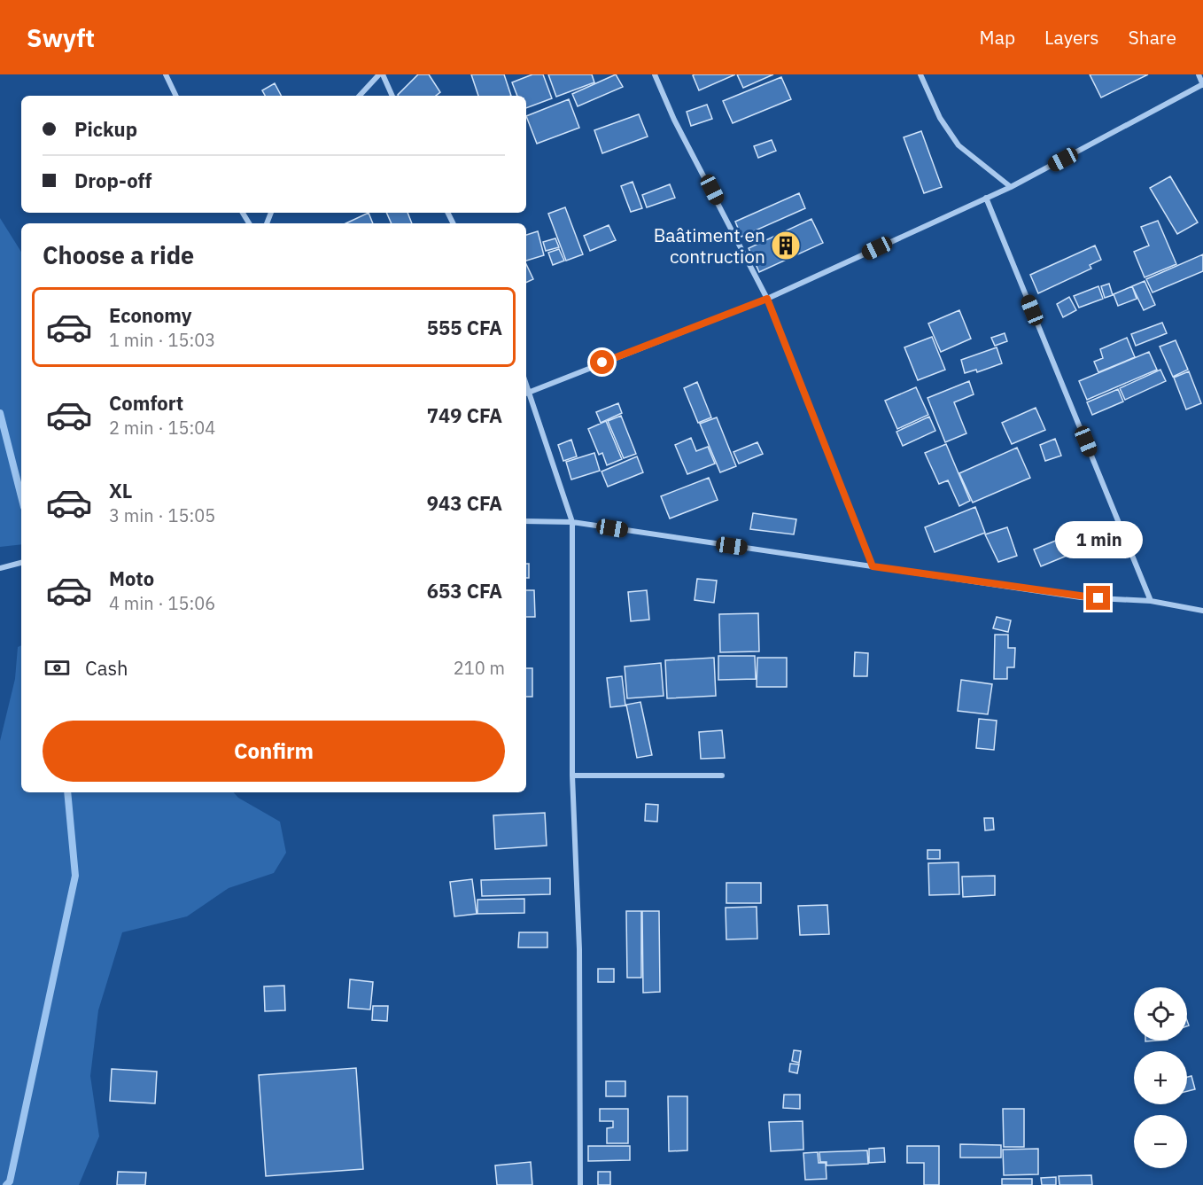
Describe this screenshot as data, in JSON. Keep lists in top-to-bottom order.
{
  "places": {
    "building": ["Baâtiment en contruction"]
  },
  "page": {
    "header": "Swyft",
    "nav": ["Map", "Layers", "Share"],
    "banner": ["Pickup", "Drop-off"],
    "heading": "Choose a ride",
    "list": [
      {
        "name": "Economy",
        "note": "1 min · 15:03",
        "value": "555 CFA"
      },
      {
        "name": "Comfort",
        "note": "2 min · 15:04",
        "value": "749 CFA"
      },
      {
        "name": "XL",
        "note": "3 min · 15:05",
        "value": "943 CFA"
      },
      {
        "name": "Moto",
        "note": "4 min · 15:06",
        "value": "653 CFA"
      }
    ],
    "bubble": "1 min",
    "pay": ["Cash", "210 m"],
    "buttons": "Confirm",
    "map_buttons": ["+", "−"]
  }
}
